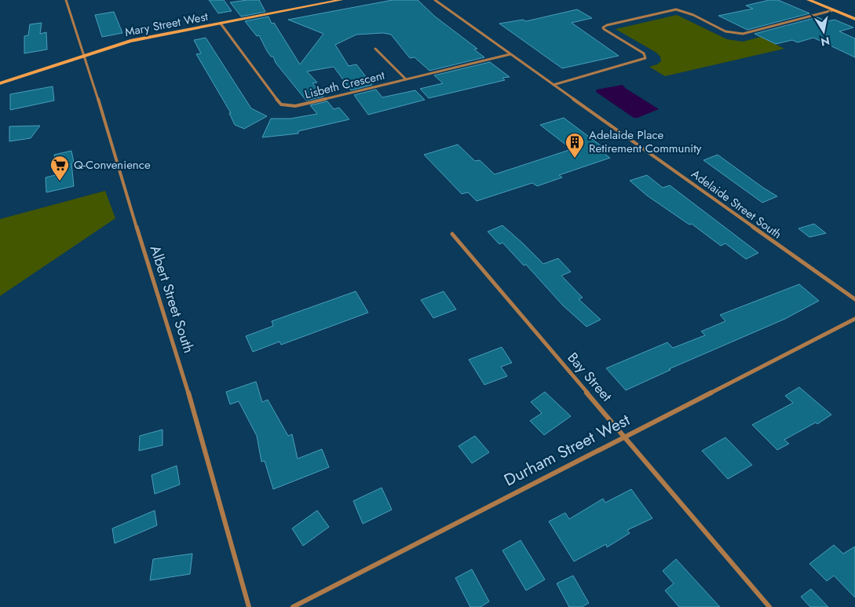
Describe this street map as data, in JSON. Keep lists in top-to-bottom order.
{
  "streets": {
    "street": [
      "Mary Street West",
      "Lisbeth Crescent",
      "Adelaide Street South",
      "Albert Street South",
      "Bay Street",
      "Durham Street West"
    ]
  },
  "crossings": [
    ["Mary Street West", "Lisbeth Crescent"],
    ["Mary Street West", "Albert Street South"],
    ["Lisbeth Crescent", "Adelaide Street South"],
    ["Bay Street", "Durham Street West"]
  ],
  "places": {
    "building": ["Adelaide Place Retirement Community"],
    "supermarket": ["Q-Convenience"]
  },
  "north": "bottom"
}
